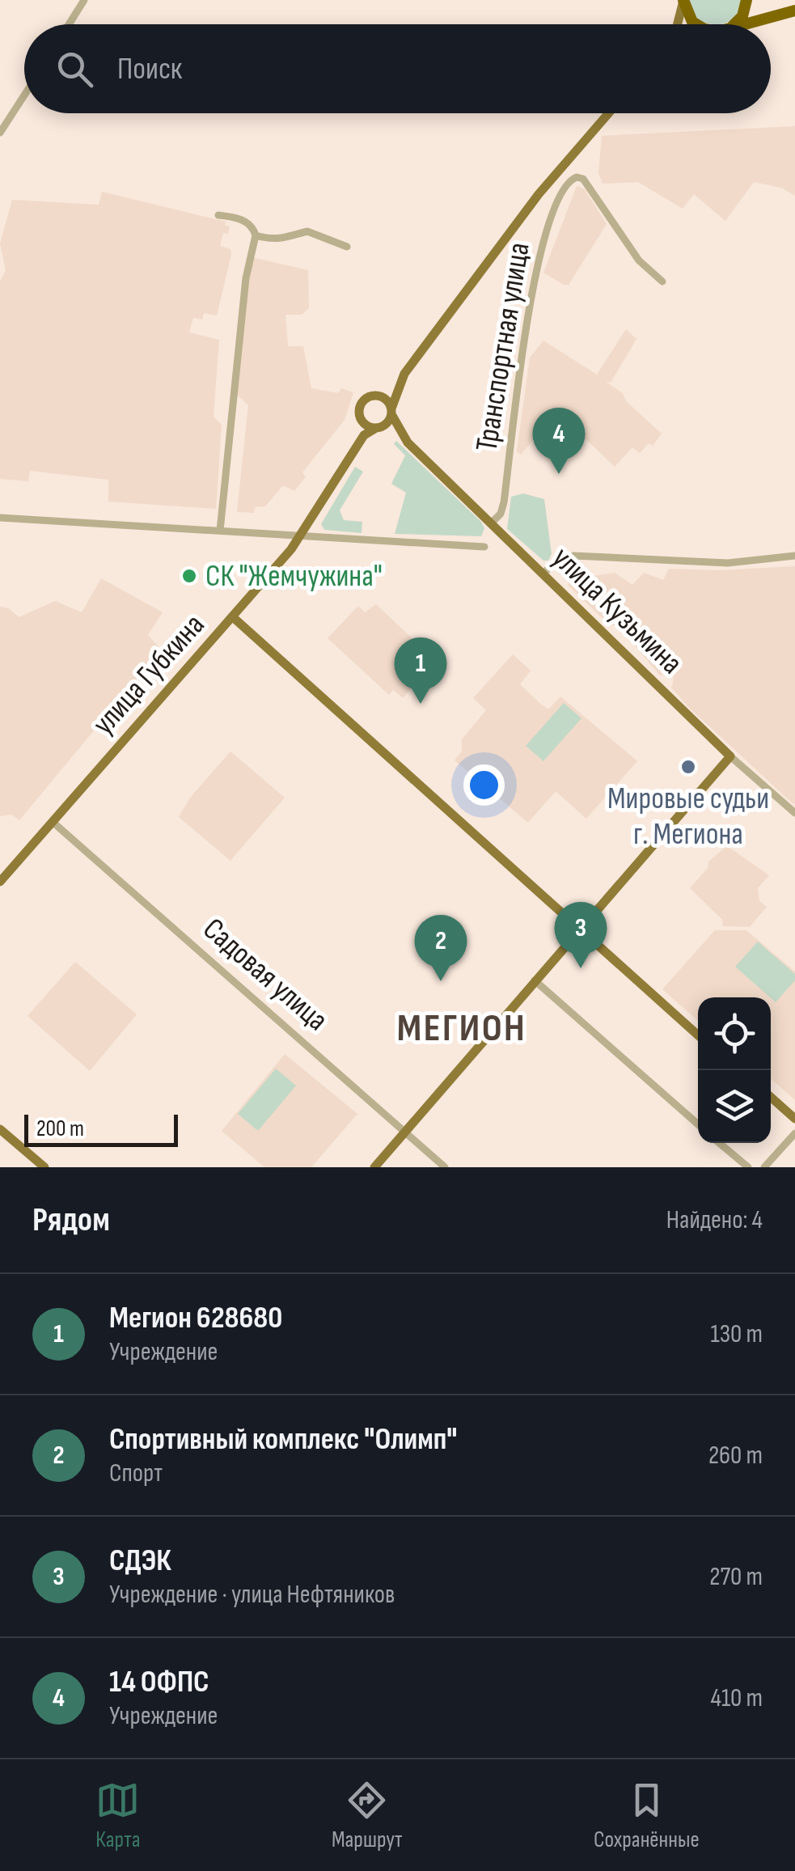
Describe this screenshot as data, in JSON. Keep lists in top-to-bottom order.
{
  "streets": {
    "main road": ["Транспортная улица", "улица Кузьмина", "улица Губкина"],
    "street": ["Садовая улица"]
  },
  "crossings": [
    ["Транспортная улица", "улица Кузьмина"],
    ["улица Губкина", "Садовая улица"]
  ],
  "districts": ["МЕГИОН"],
  "places": ["СК \"Жемчужина\"", "Мировые судьи г. Мегиона"],
  "scale_bar": "200 m",
  "page": {
    "search": "Поиск",
    "pins": [
      "4",
      "1",
      "3",
      "2"
    ],
    "scale": "200 m",
    "heading": ["Рядом", "Найдено: 4"],
    "list": [
      {
        "mark": "1",
        "name": "Мегион 628680",
        "note": "Учреждение",
        "value": "130 m"
      },
      {
        "mark": "2",
        "name": "Спортивный комплекс \"Олимп\"",
        "note": "Спорт",
        "value": "260 m"
      },
      {
        "mark": "3",
        "name": "СДЭК",
        "note": "Учреждение · улица Нефтяников",
        "value": "270 m"
      },
      {
        "mark": "4",
        "name": "14 ОФПС",
        "note": "Учреждение",
        "value": "410 m"
      }
    ],
    "nav": ["Карта", "Маршрут", "Сохранённые"]
  }
}
